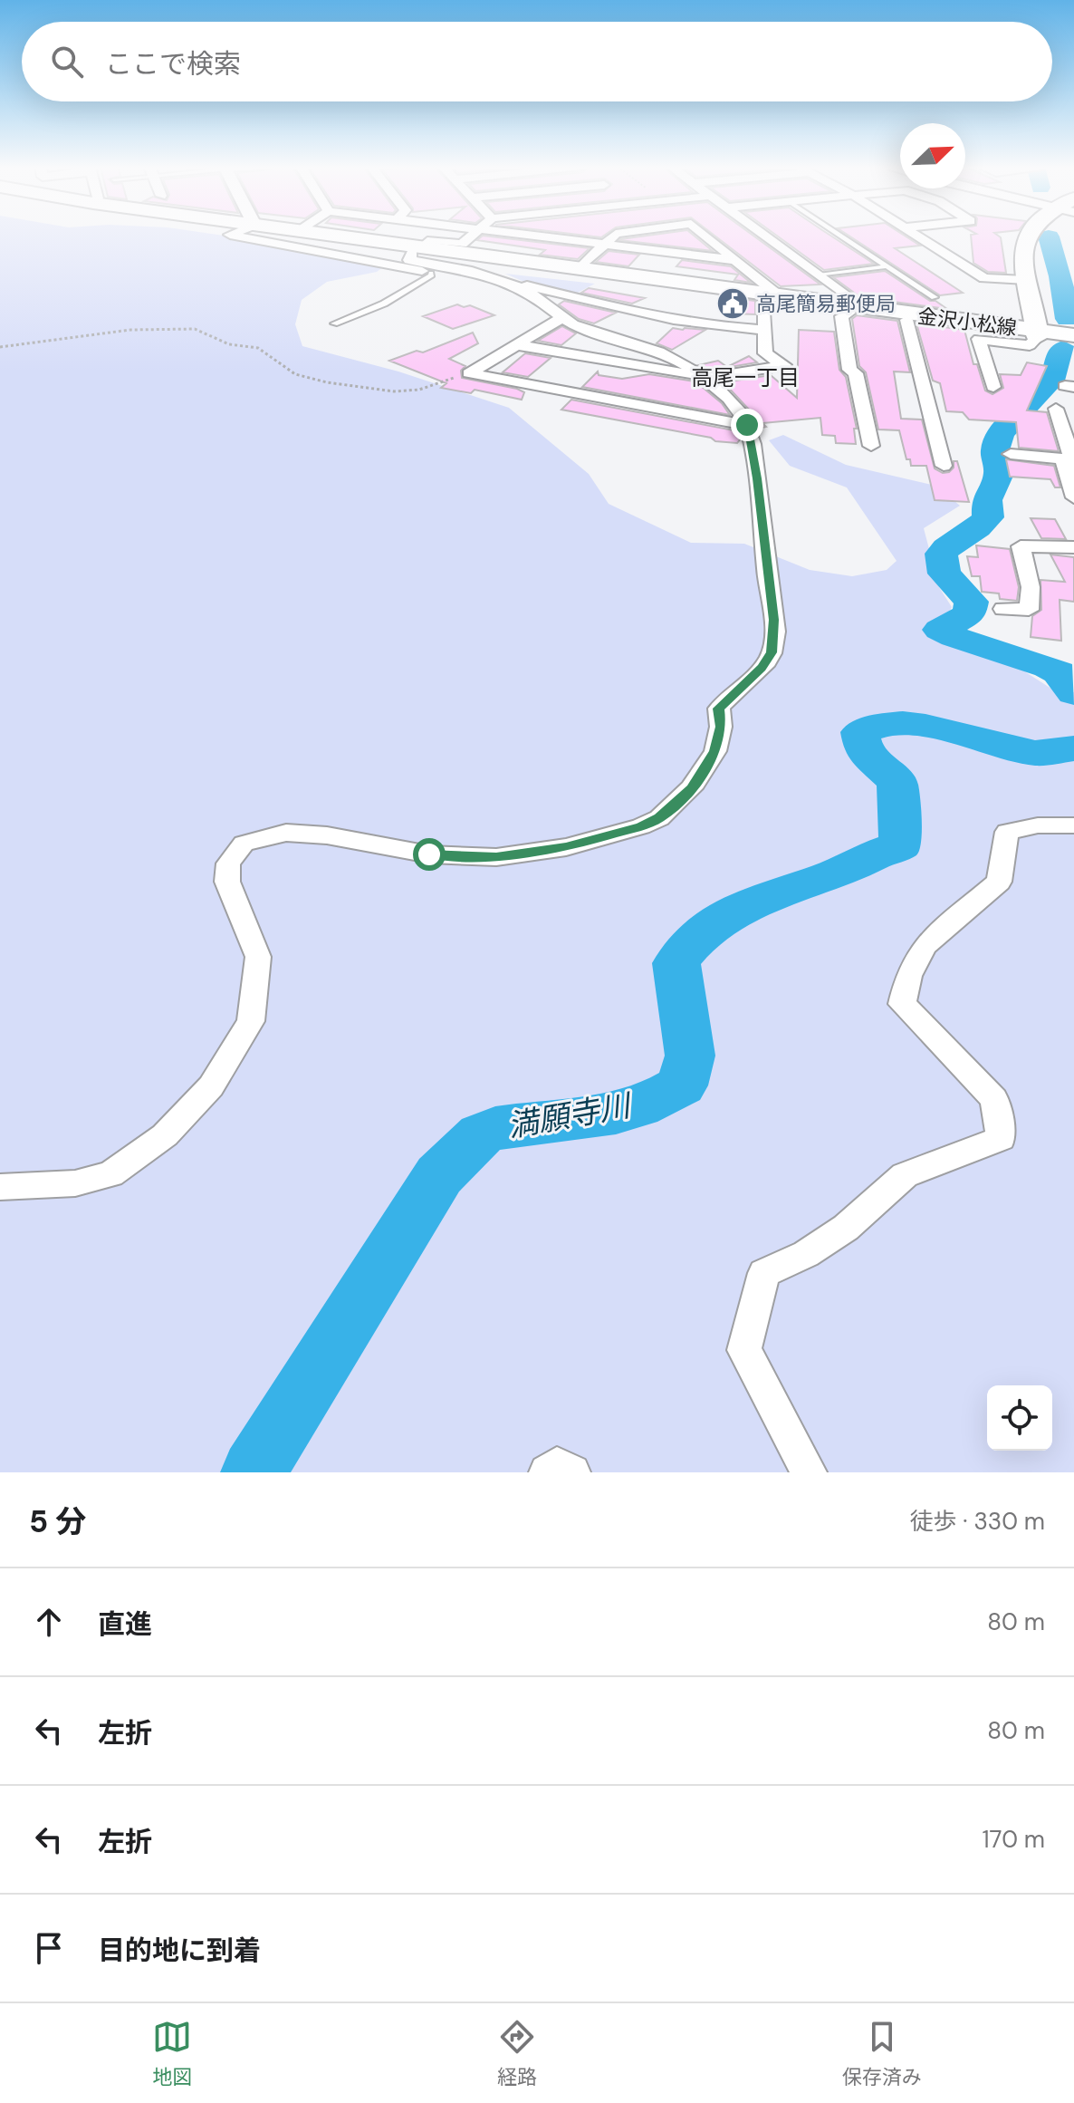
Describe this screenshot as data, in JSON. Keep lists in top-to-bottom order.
{
  "streets": {
    "main road": ["金沢小松線"]
  },
  "districts": ["高尾一丁目"],
  "water": ["満願寺川"],
  "places": {
    "public building": ["高尾簡易郵便局"]
  },
  "north": "top right",
  "page": {
    "search": "ここで検索",
    "heading": ["5 分", "徒歩 · 330 m"],
    "list": [
      ["直進", "80 m"],
      ["左折", "80 m"],
      ["左折", "170 m"],
      "目的地に到着"
    ],
    "nav": ["地図", "経路", "保存済み"]
  }
}
